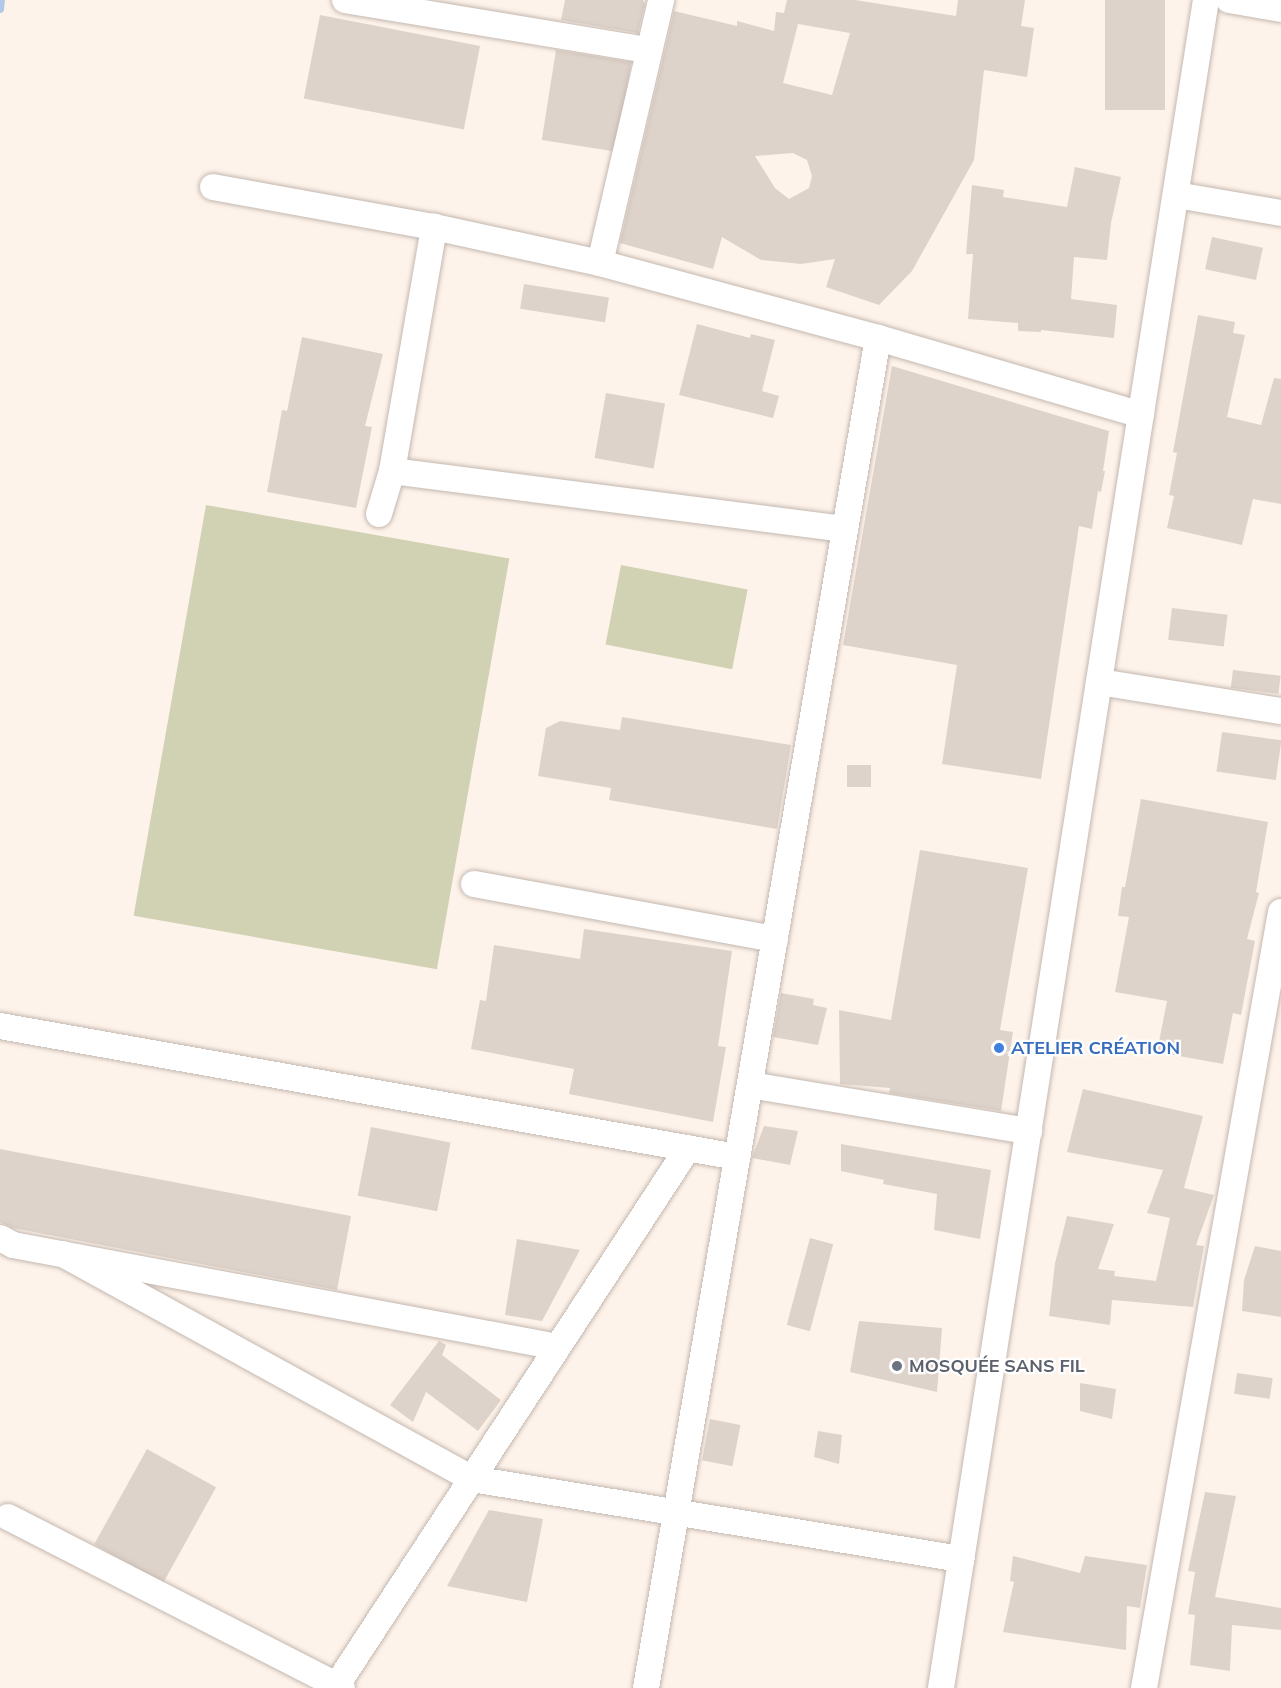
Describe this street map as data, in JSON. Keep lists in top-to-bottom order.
{
  "places": ["ATELIER CRÉATION", "MOSQUÉE SANS FIL"]
}
